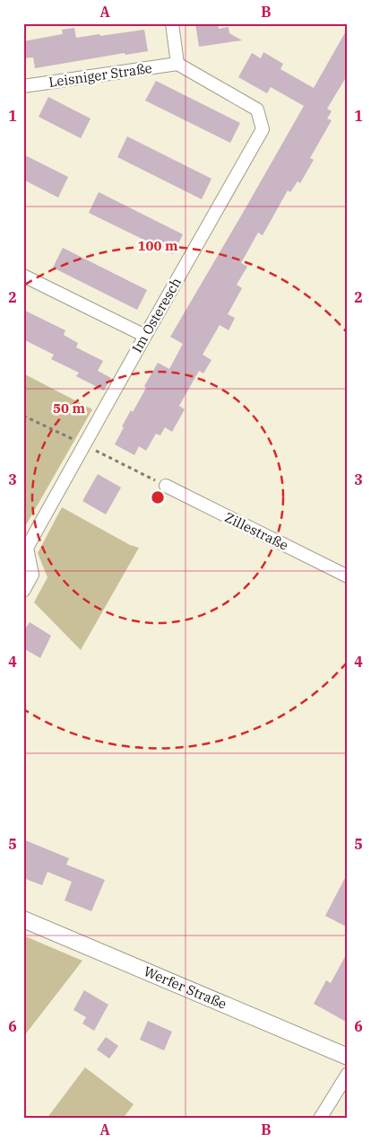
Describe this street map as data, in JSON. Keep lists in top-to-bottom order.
{
  "streets": {
    "street": [
      "Leisniger Straße",
      "Im Osteresch",
      "Zillestraße",
      "Werfer Straße"
    ]
  },
  "crossings": [
    ["Leisniger Straße", "Im Osteresch"]
  ],
  "grid": {
    "columns": ["A", "B"],
    "rows": [
      "1",
      "2",
      "3",
      "4",
      "5",
      "6"
    ]
  },
  "rings": ["100 m", "50 m"]
}
